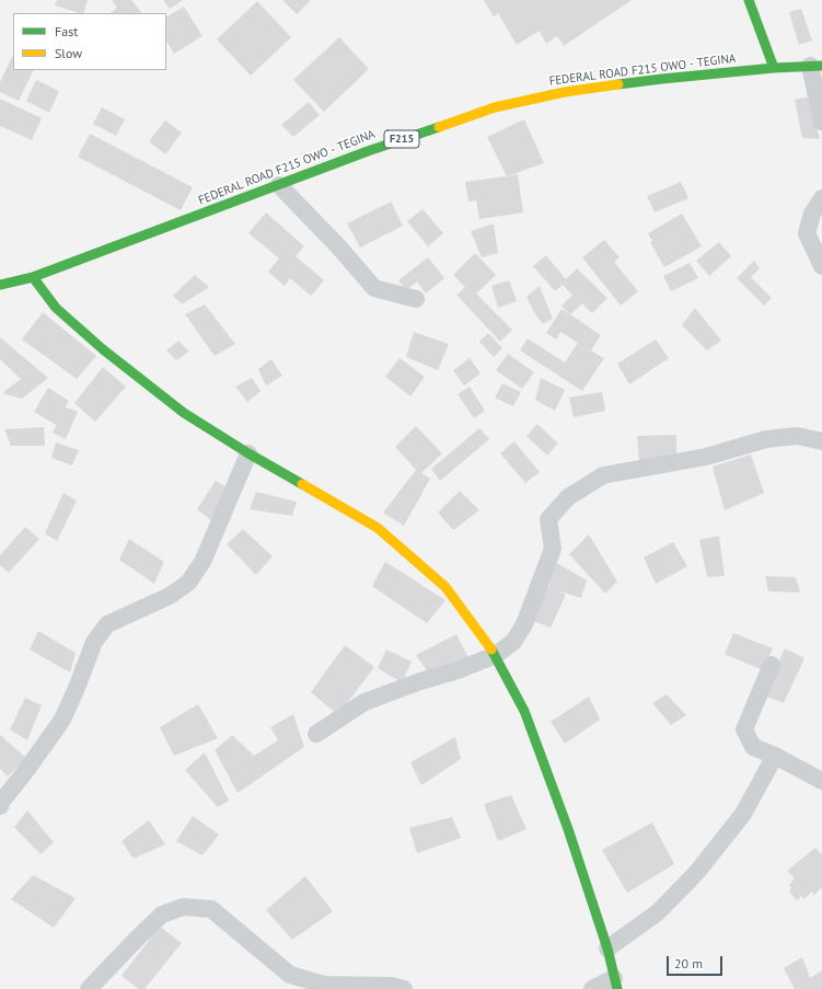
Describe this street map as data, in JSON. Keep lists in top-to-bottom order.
{
  "streets": {
    "street": ["FEDERAL ROAD F215 OWO - TEGINA", "F215"]
  },
  "legend": ["Fast", "Slow"],
  "scale_bar": "20 m"
}
